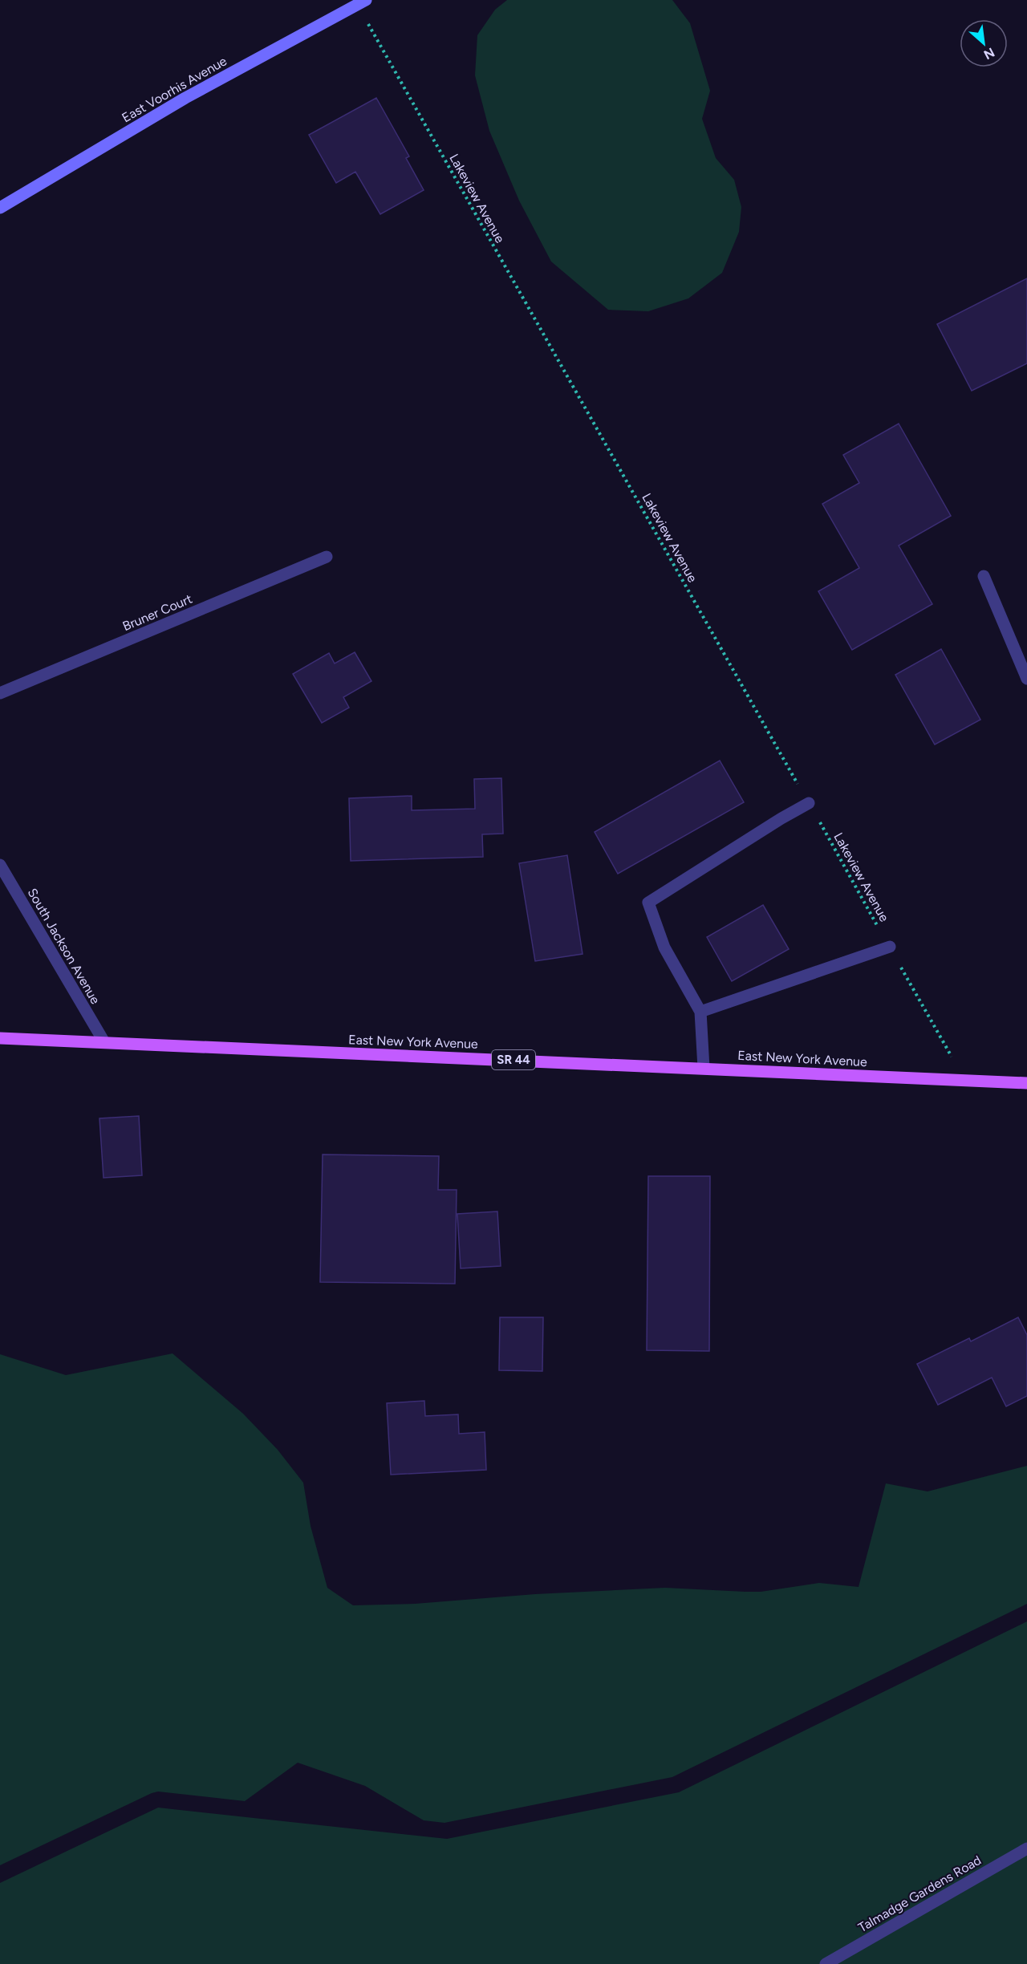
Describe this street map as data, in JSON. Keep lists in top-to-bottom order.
{
  "streets": {
    "main road": ["East New York Avenue", "SR 44"],
    "street": [
      "East Voorhis Avenue",
      "Bruner Court",
      "South Jackson Avenue",
      "Talmadge Gardens Road"
    ],
    "path": ["Lakeview Avenue"]
  },
  "crossings": [
    ["East Voorhis Avenue", "Lakeview Avenue"],
    ["Lakeview Avenue", "East New York Avenue"],
    ["South Jackson Avenue", "East New York Avenue"]
  ],
  "north": "bottom right"
}
